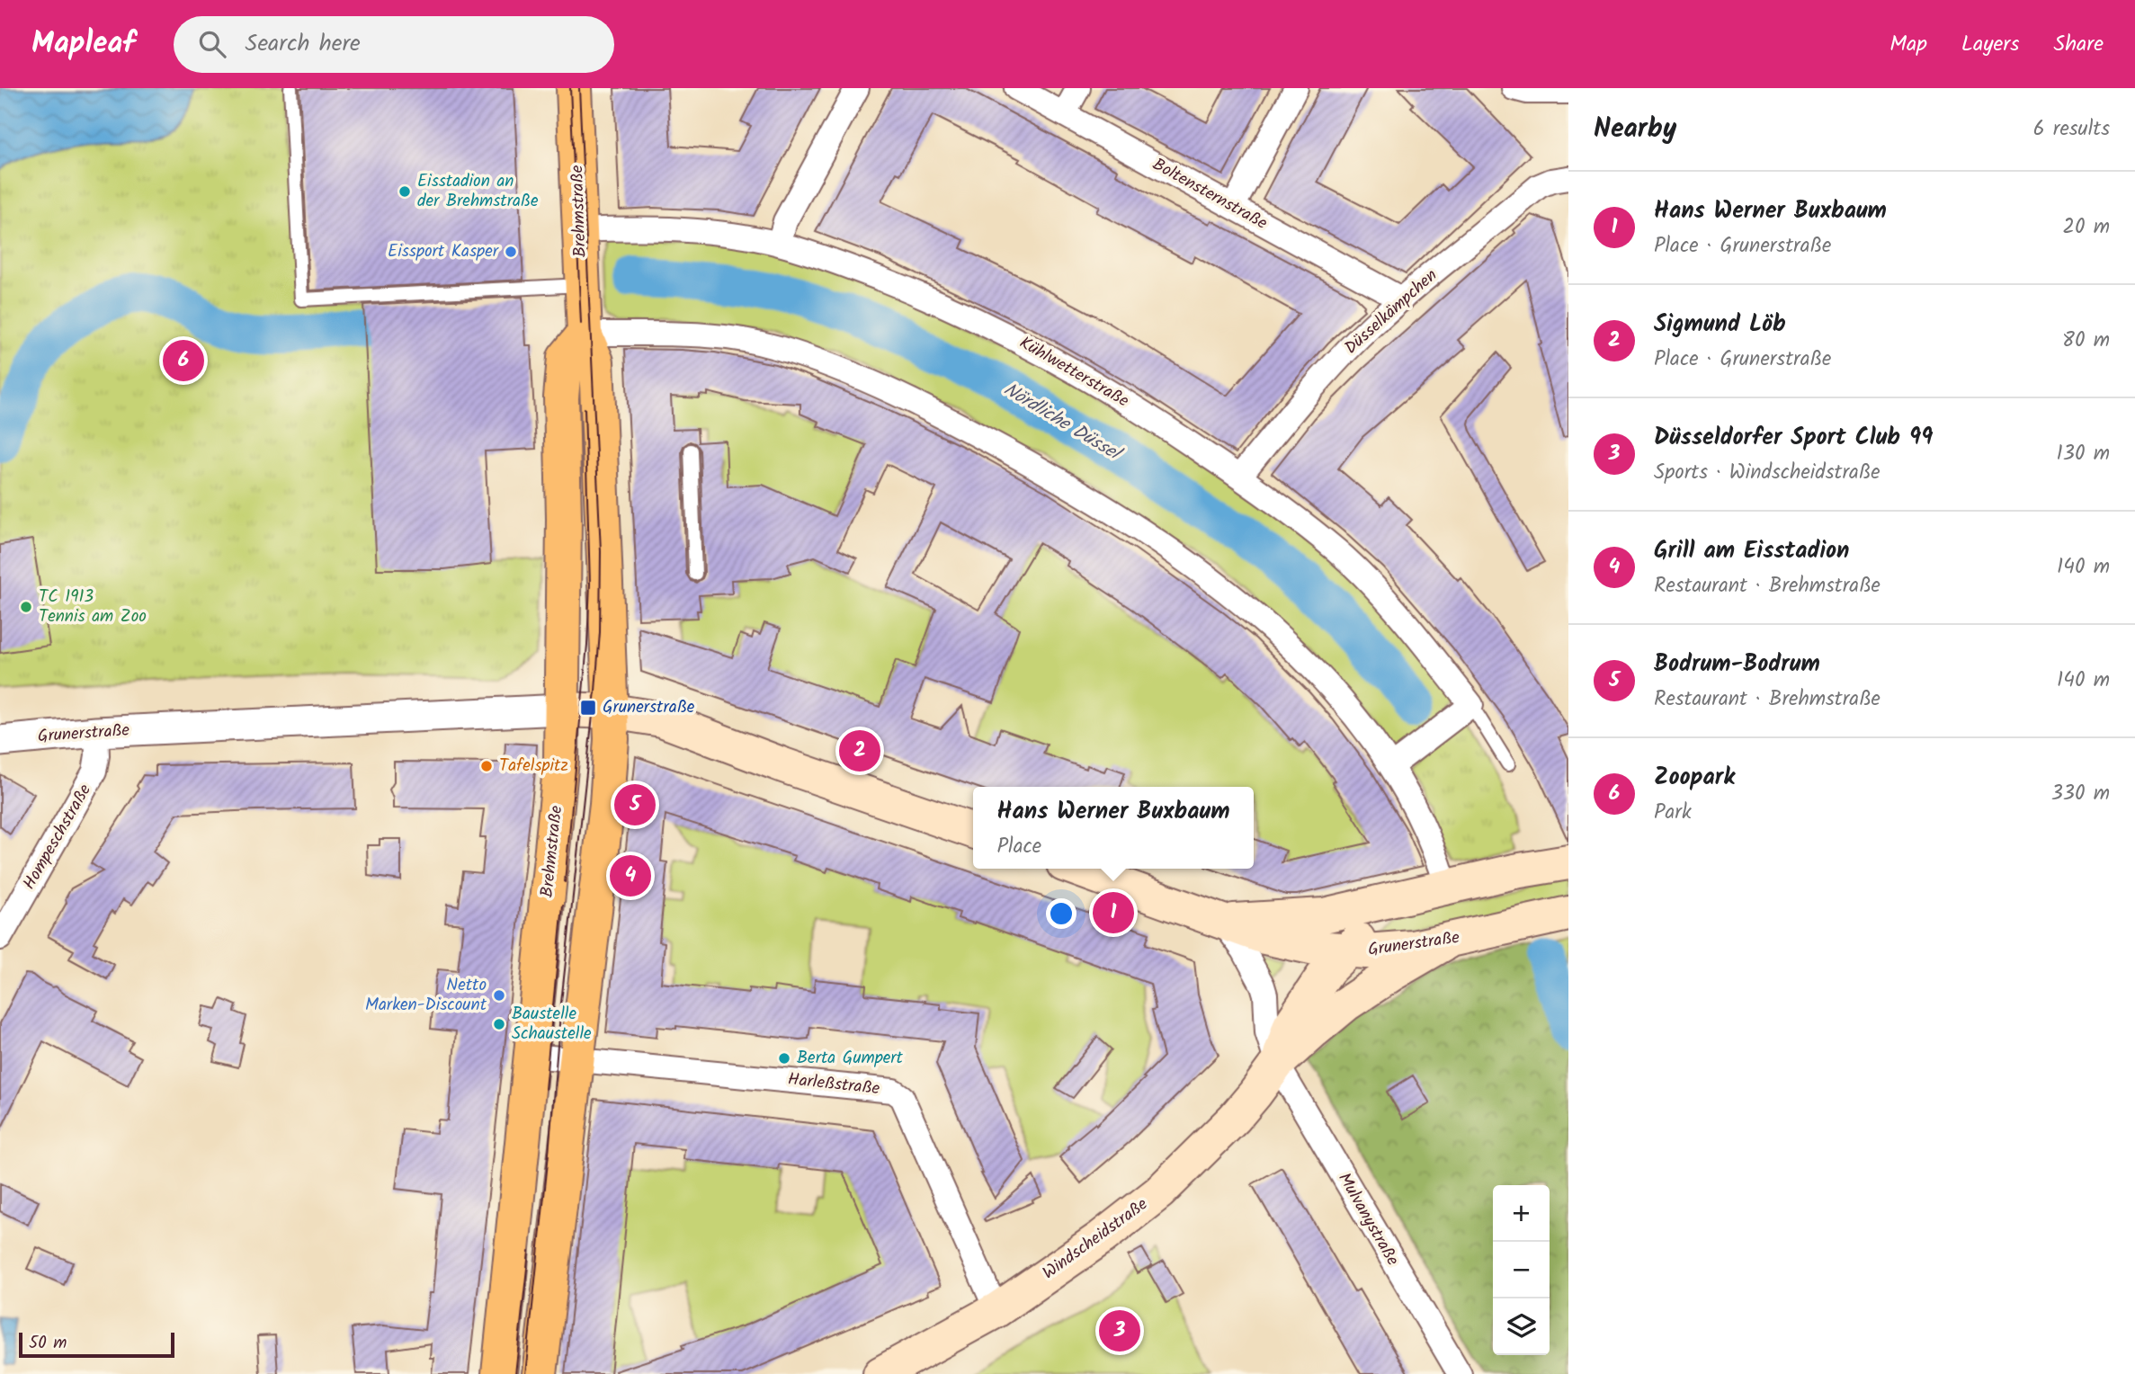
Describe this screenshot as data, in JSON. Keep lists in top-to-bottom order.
{
  "streets": {
    "main road": ["Brehmstraße", "Grunerstraße", "Windscheidstraße"],
    "street": [
      "Boltensternstraße",
      "Düsselkämpchen",
      "Kühlwetterstraße",
      "Hompeschstraße",
      "Harleßstraße",
      "Mulvanystraße"
    ]
  },
  "crossings": [
    ["Boltensternstraße", "Düsselkämpchen"],
    ["Brehmstraße", "Kühlwetterstraße"],
    ["Brehmstraße", "Grunerstraße"],
    ["Brehmstraße", "Harleßstraße"],
    ["Düsselkämpchen", "Kühlwetterstraße"],
    ["Grunerstraße", "Hompeschstraße"],
    ["Grunerstraße", "Windscheidstraße"],
    ["Harleßstraße", "Windscheidstraße"],
    ["Mulvanystraße", "Windscheidstraße"]
  ],
  "water": ["Nördliche Düssel"],
  "places": {
    "other": [
      "Eisstadion an der Brehmstraße",
      "Eissport Kasper",
      "TC 1913 Tennis am Zoo",
      "Tafelspitz",
      "Netto Marken-Discount",
      "Baustelle Schaustelle",
      "Berta Gumpert"
    ],
    "transit": ["Grunerstraße"]
  },
  "scale_bar": "50 m",
  "page": {
    "header": "Mapleaf",
    "search": "Search here",
    "nav": ["Map", "Layers", "Share"],
    "heading": ["Nearby", "6 results"],
    "list": [
      {
        "mark": "1",
        "name": "Hans Werner Buxbaum",
        "note": "Place · Grunerstraße",
        "value": "20 m"
      },
      {
        "mark": "2",
        "name": "Sigmund Löb",
        "note": "Place · Grunerstraße",
        "value": "80 m"
      },
      {
        "mark": "3",
        "name": "Düsseldorfer Sport Club 99",
        "note": "Sports · Windscheidstraße",
        "value": "130 m"
      },
      {
        "mark": "4",
        "name": "Grill am Eisstadion",
        "note": "Restaurant · Brehmstraße",
        "value": "140 m"
      },
      {
        "mark": "5",
        "name": "Bodrum-Bodrum",
        "note": "Restaurant · Brehmstraße",
        "value": "140 m"
      },
      {
        "mark": "6",
        "name": "Zoopark",
        "note": "Park",
        "value": "330 m"
      }
    ],
    "pins": [
      "6",
      "2",
      "5",
      "4",
      "1",
      "3"
    ],
    "popup": ["Hans Werner Buxbaum", "Place"],
    "map_buttons": ["+", "−"],
    "scale": "50 m"
  }
}
